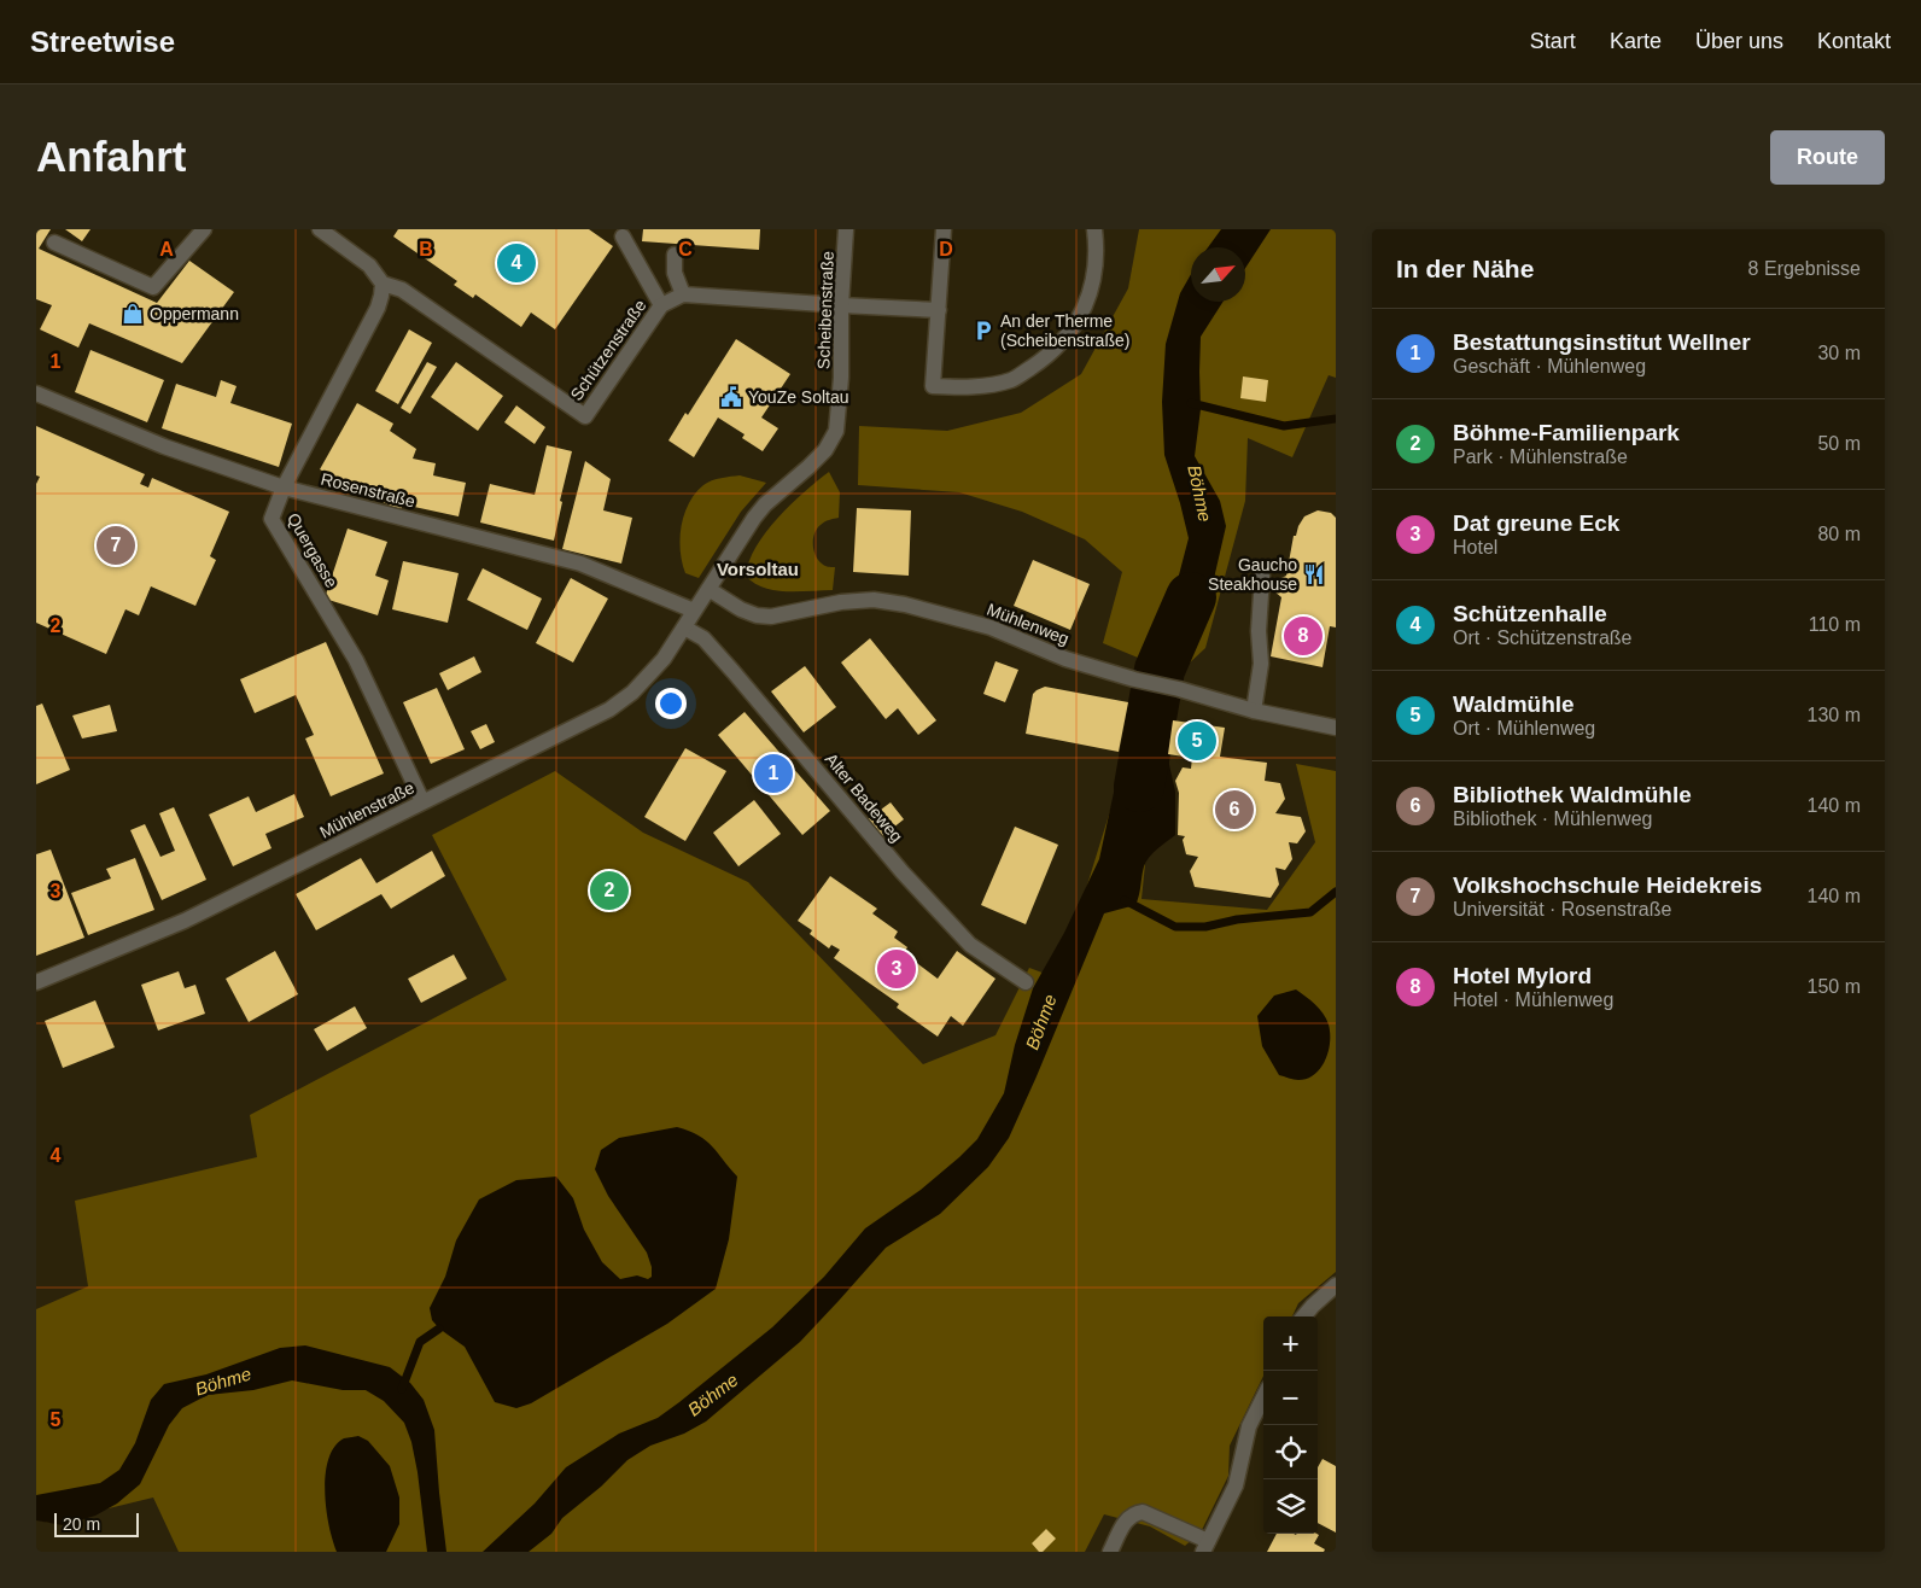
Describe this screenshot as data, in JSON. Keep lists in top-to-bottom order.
{
  "streets": {
    "street": [
      "Scheibenstraße",
      "Schützenstraße",
      "Rosenstraße",
      "Quergasse",
      "Mühlenweg",
      "Alter Badeweg",
      "Mühlenstraße"
    ]
  },
  "crossings": [
    ["Scheibenstraße", "Schützenstraße"],
    ["Scheibenstraße", "Rosenstraße"],
    ["Scheibenstraße", "Mühlenweg"],
    ["Scheibenstraße", "Alter Badeweg"],
    ["Scheibenstraße", "Mühlenstraße"],
    ["Schützenstraße", "Quergasse"],
    ["Rosenstraße", "Quergasse"],
    ["Quergasse", "Mühlenstraße"],
    ["Alter Badeweg", "Mühlenstraße"]
  ],
  "districts": ["Vorsoltau"],
  "water": ["Böhme"],
  "places": {
    "shop": ["Oppermann"],
    "parking": ["An der Therme (Scheibenstraße)"],
    "public building": ["YouZe Soltau"],
    "restaurant": ["Gaucho Steakhouse"]
  },
  "scale_bar": "20 m",
  "north": "top right",
  "page": {
    "header": "Streetwise",
    "nav": [
      "Start",
      "Karte",
      "Über uns",
      "Kontakt"
    ],
    "buttons": "Route",
    "title": "Anfahrt",
    "heading": ["In der Nähe", "8 Ergebnisse"],
    "pins": [
      "4",
      "7",
      "8",
      "5",
      "1",
      "6",
      "2",
      "3"
    ],
    "list": [
      {
        "mark": "1",
        "name": "Bestattungsinstitut Wellner",
        "note": "Geschäft · Mühlenweg",
        "value": "30 m"
      },
      {
        "mark": "2",
        "name": "Böhme-Familienpark",
        "note": "Park · Mühlenstraße",
        "value": "50 m"
      },
      {
        "mark": "3",
        "name": "Dat greune Eck",
        "note": "Hotel",
        "value": "80 m"
      },
      {
        "mark": "4",
        "name": "Schützenhalle",
        "note": "Ort · Schützenstraße",
        "value": "110 m"
      },
      {
        "mark": "5",
        "name": "Waldmühle",
        "note": "Ort · Mühlenweg",
        "value": "130 m"
      },
      {
        "mark": "6",
        "name": "Bibliothek Waldmühle",
        "note": "Bibliothek · Mühlenweg",
        "value": "140 m"
      },
      {
        "mark": "7",
        "name": "Volkshochschule Heidekreis",
        "note": "Universität · Rosenstraße",
        "value": "140 m"
      },
      {
        "mark": "8",
        "name": "Hotel Mylord",
        "note": "Hotel · Mühlenweg",
        "value": "150 m"
      }
    ],
    "map_buttons": ["+", "−"],
    "scale": "20 m"
  },
  "grid": {
    "columns": [
      "A",
      "B",
      "C",
      "D"
    ],
    "rows": [
      "1",
      "2",
      "3",
      "4",
      "5"
    ]
  }
}
